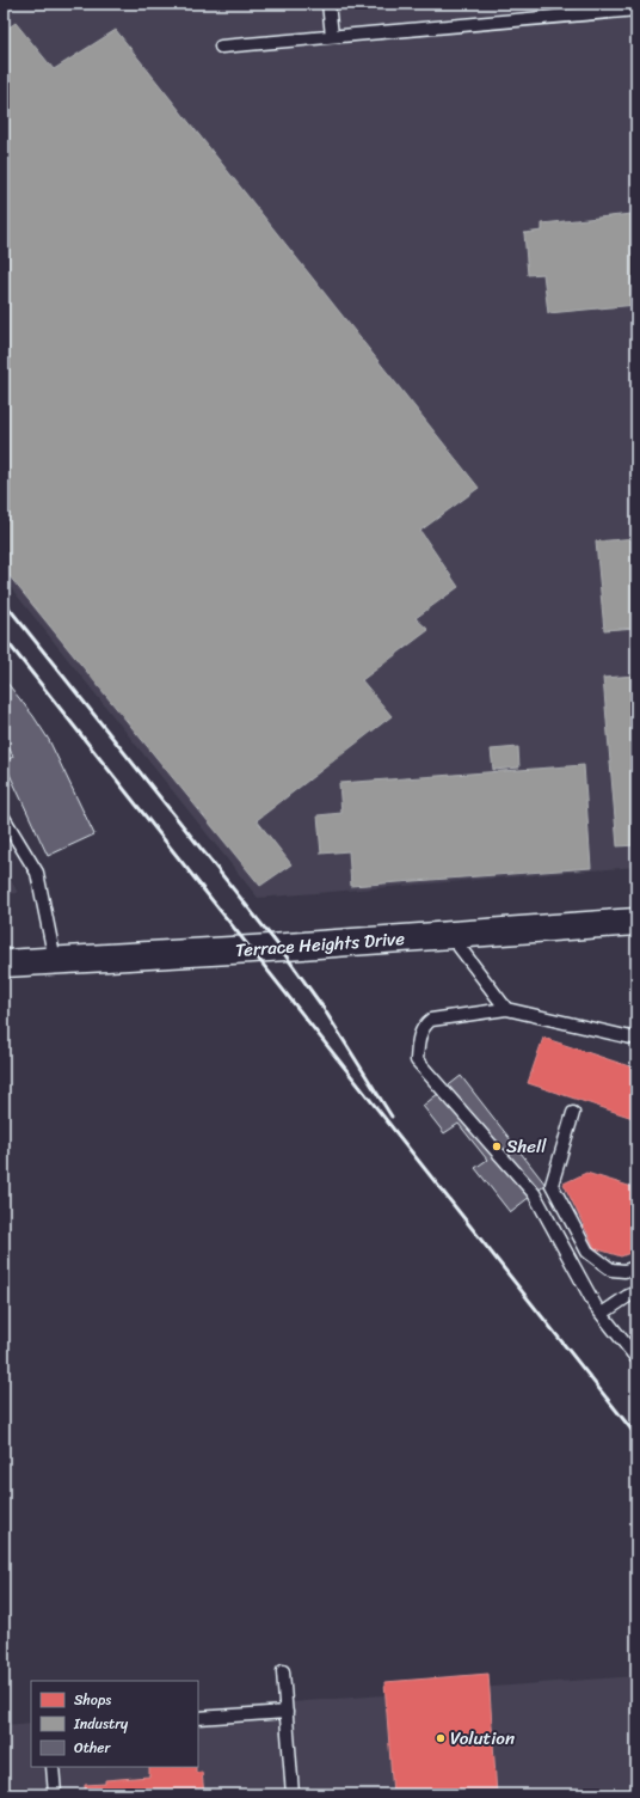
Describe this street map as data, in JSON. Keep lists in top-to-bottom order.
{
  "streets": {
    "main road": ["Terrace Heights Drive"]
  },
  "places": ["Shell", "Volution"],
  "legend": ["Shops", "Industry", "Other"]
}
